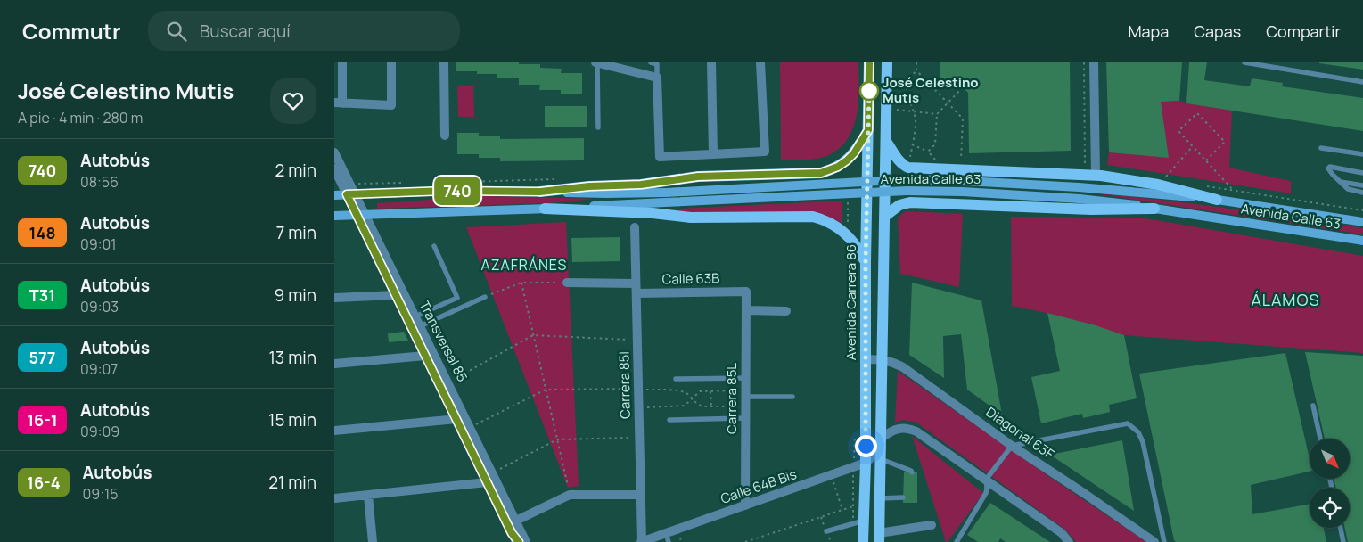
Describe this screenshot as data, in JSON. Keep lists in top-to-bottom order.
{
  "streets": {
    "main road": ["Avenida Calle 63", "Avenida Carrera 86"],
    "street": [
      "Calle 63B",
      "Transversal 85",
      "Carrera 85I",
      "Carrera 85L",
      "Diagonal 63F",
      "Calle 64B Bis"
    ]
  },
  "crossings": [
    ["Avenida Calle 63", "Transversal 85"],
    ["Calle 63B", "Carrera 85I"],
    ["Calle 63B", "Carrera 85L"],
    ["Avenida Carrera 86", "Diagonal 63F"],
    ["Avenida Carrera 86", "Calle 64B Bis"],
    ["Carrera 85I", "Calle 64B Bis"],
    ["Carrera 85L", "Calle 64B Bis"]
  ],
  "districts": ["AZAFRÁNES", "ÁLAMOS"],
  "places": ["José Celestino Mutis"],
  "lines": ["bus line 740"],
  "north": "bottom right",
  "page": {
    "header": "Commutr",
    "search": "Buscar aquí",
    "nav": ["Mapa", "Capas", "Compartir"],
    "heading": ["José Celestino Mutis", "A pie · 4 min · 280 m"],
    "on_map": "740",
    "list": [
      {
        "mark": "740",
        "name": "Autobús",
        "note": "08:56",
        "value": "2 min"
      },
      {
        "mark": "148",
        "name": "Autobús",
        "note": "09:01",
        "value": "7 min"
      },
      {
        "mark": "T31",
        "name": "Autobús",
        "note": "09:03",
        "value": "9 min"
      },
      {
        "mark": "577",
        "name": "Autobús",
        "note": "09:07",
        "value": "13 min"
      },
      {
        "mark": "16-1",
        "name": "Autobús",
        "note": "09:09",
        "value": "15 min"
      },
      {
        "mark": "16-4",
        "name": "Autobús",
        "note": "09:15",
        "value": "21 min"
      }
    ]
  }
}
